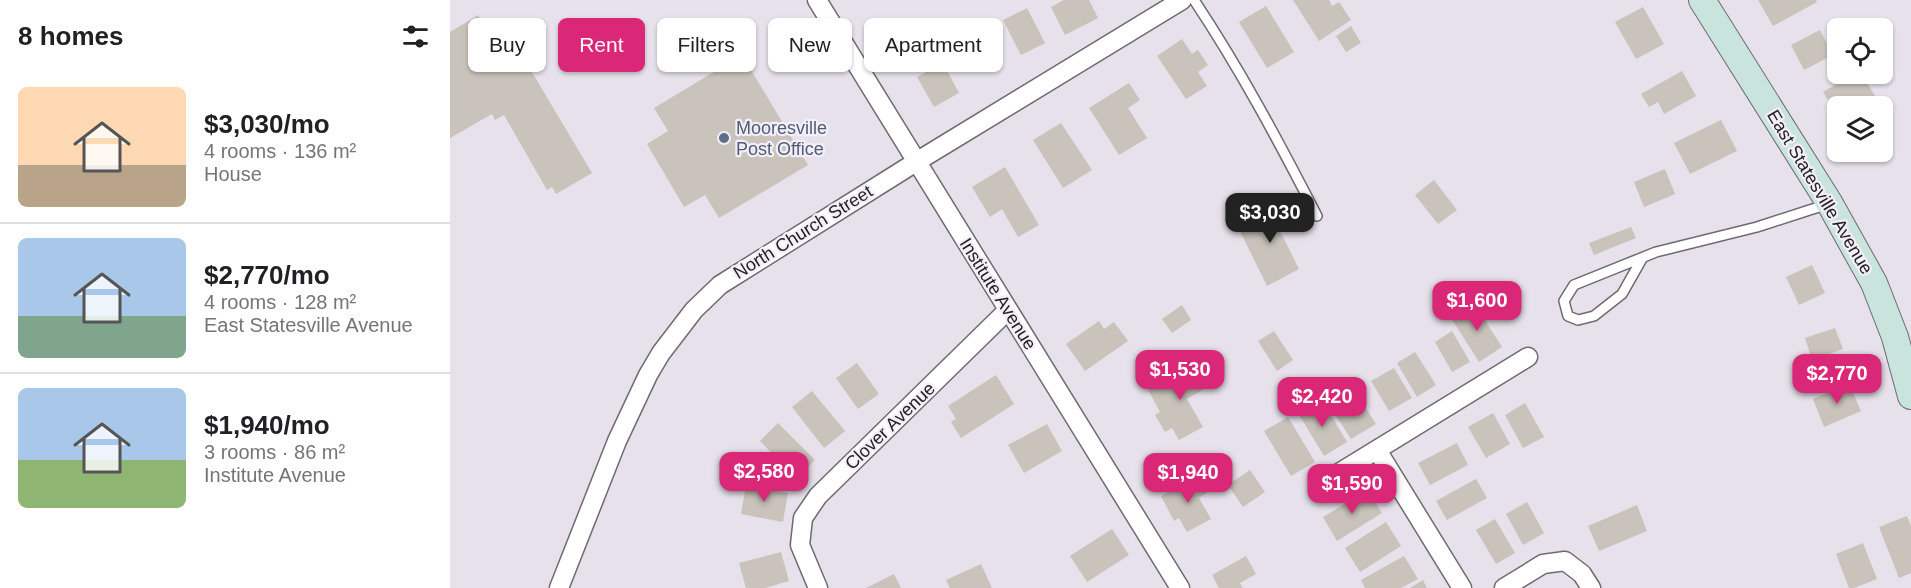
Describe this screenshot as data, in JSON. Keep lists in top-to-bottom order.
{
  "streets": {
    "street": [
      "East Statesville Avenue",
      "North Church Street",
      "Institute Avenue",
      "Clover Avenue"
    ]
  },
  "crossings": [
    ["North Church Street", "Institute Avenue"],
    ["Institute Avenue", "Clover Avenue"]
  ],
  "places": ["Mooresville Post Office"],
  "page": {
    "heading": "8 homes",
    "chip": [
      "Buy",
      "Rent",
      "Filters",
      "New",
      "Apartment"
    ],
    "list": [
      {
        "name": "$3,030/mo",
        "note": "4 rooms · 136 m² · House"
      },
      {
        "name": "$2,770/mo",
        "note": "4 rooms · 128 m² · East Statesville Avenue"
      },
      {
        "name": "$1,940/mo",
        "note": "3 rooms · 86 m² · Institute Avenue"
      }
    ],
    "price": [
      "$3,030",
      "$1,600",
      "$1,530",
      "$2,770",
      "$2,420",
      "$2,580",
      "$1,940",
      "$1,590"
    ]
  }
}
